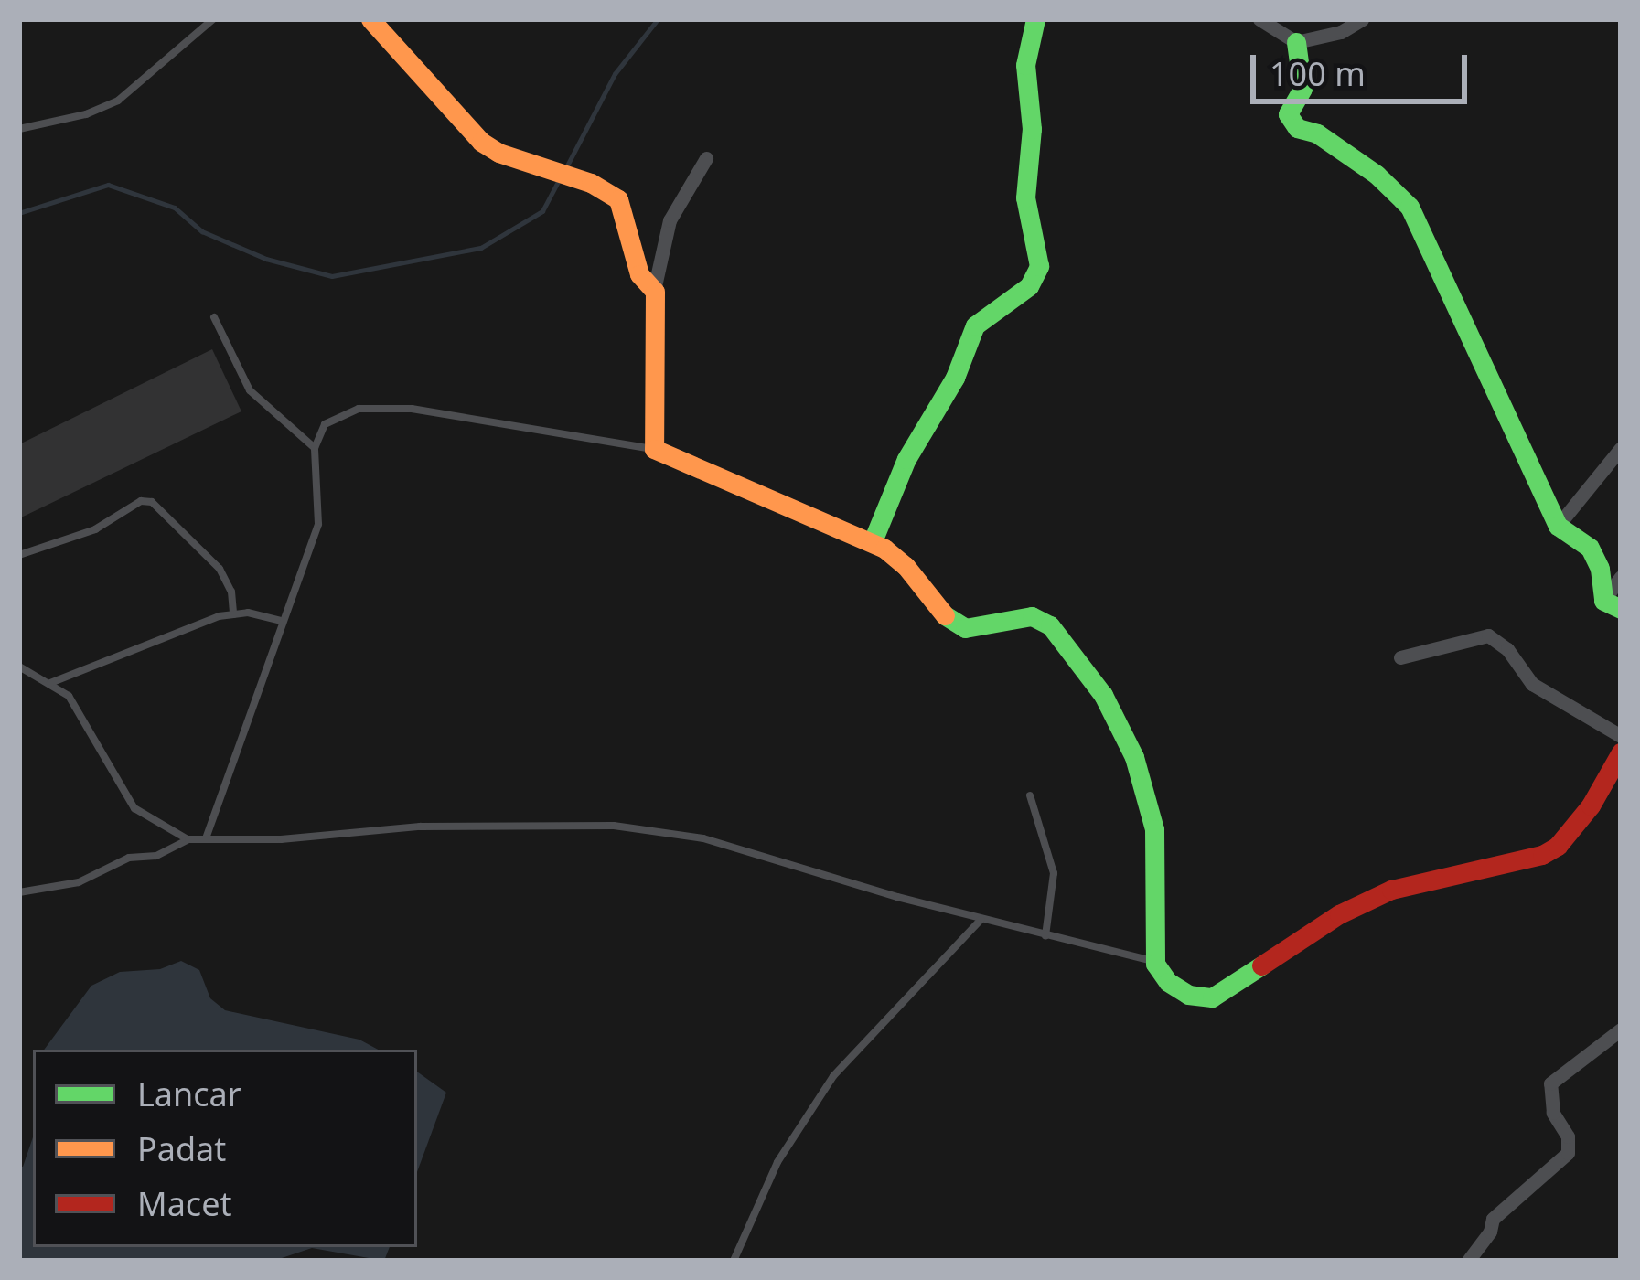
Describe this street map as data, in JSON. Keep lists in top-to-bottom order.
{
  "legend": ["Lancar", "Padat", "Macet"],
  "scale_bar": "100 m"
}
